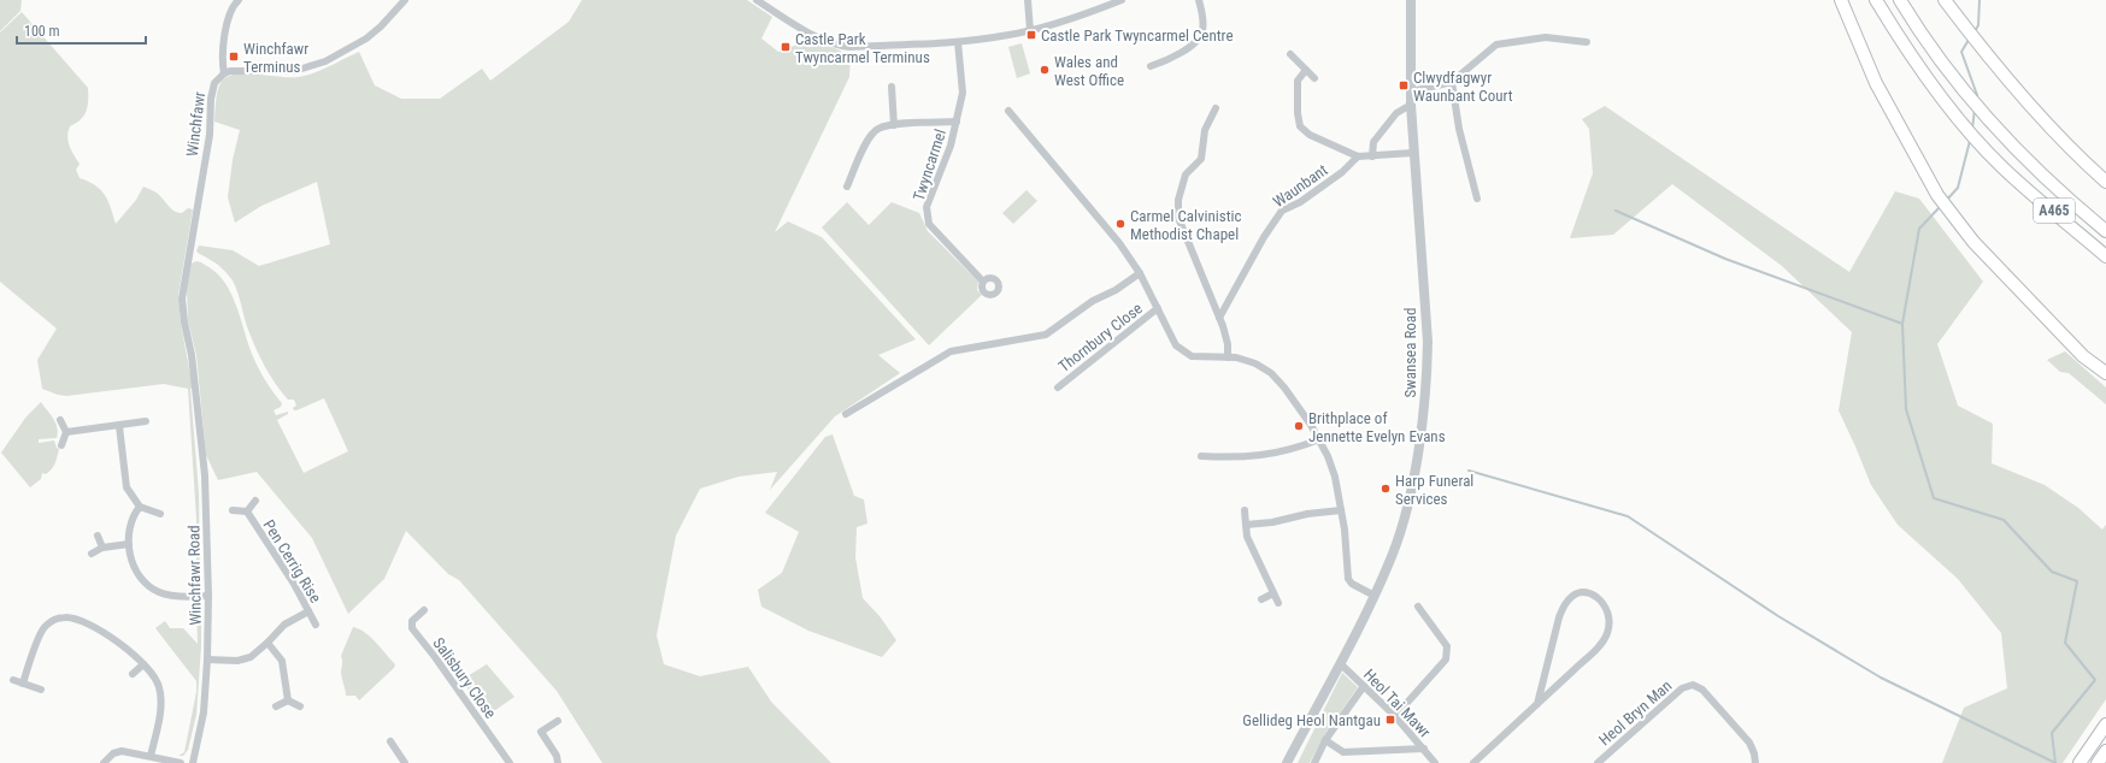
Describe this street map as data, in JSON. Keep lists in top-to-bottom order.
{
  "streets": {
    "highway": ["A465"],
    "street": [
      "Winchfawr",
      "Twyncarmel",
      "Waunbant",
      "Thornbury Close",
      "Swansea Road",
      "Pen Cerrig Rise",
      "Winchfawr Road",
      "Salisbury Close",
      "Heol Tai Mawr",
      "Heol Bryn Man"
    ]
  },
  "crossings": [
    ["Winchfawr", "Winchfawr Road"],
    ["Swansea Road", "Heol Tai Mawr"]
  ],
  "places": {
    "transit": [
      "Castle Park Twyncarmel Centre",
      "Castle Park Twyncarmel Terminus",
      "Winchfawr Terminus",
      "Clwydfagwyr Waunbant Court",
      "Gellideg Heol Nantgau"
    ],
    "other": [
      "Wales and West Office",
      "Carmel Calvinistic Methodist Chapel",
      "Brithplace of Jennette Evelyn Evans",
      "Harp Funeral Services"
    ]
  },
  "scale_bar": "100 m"
}
